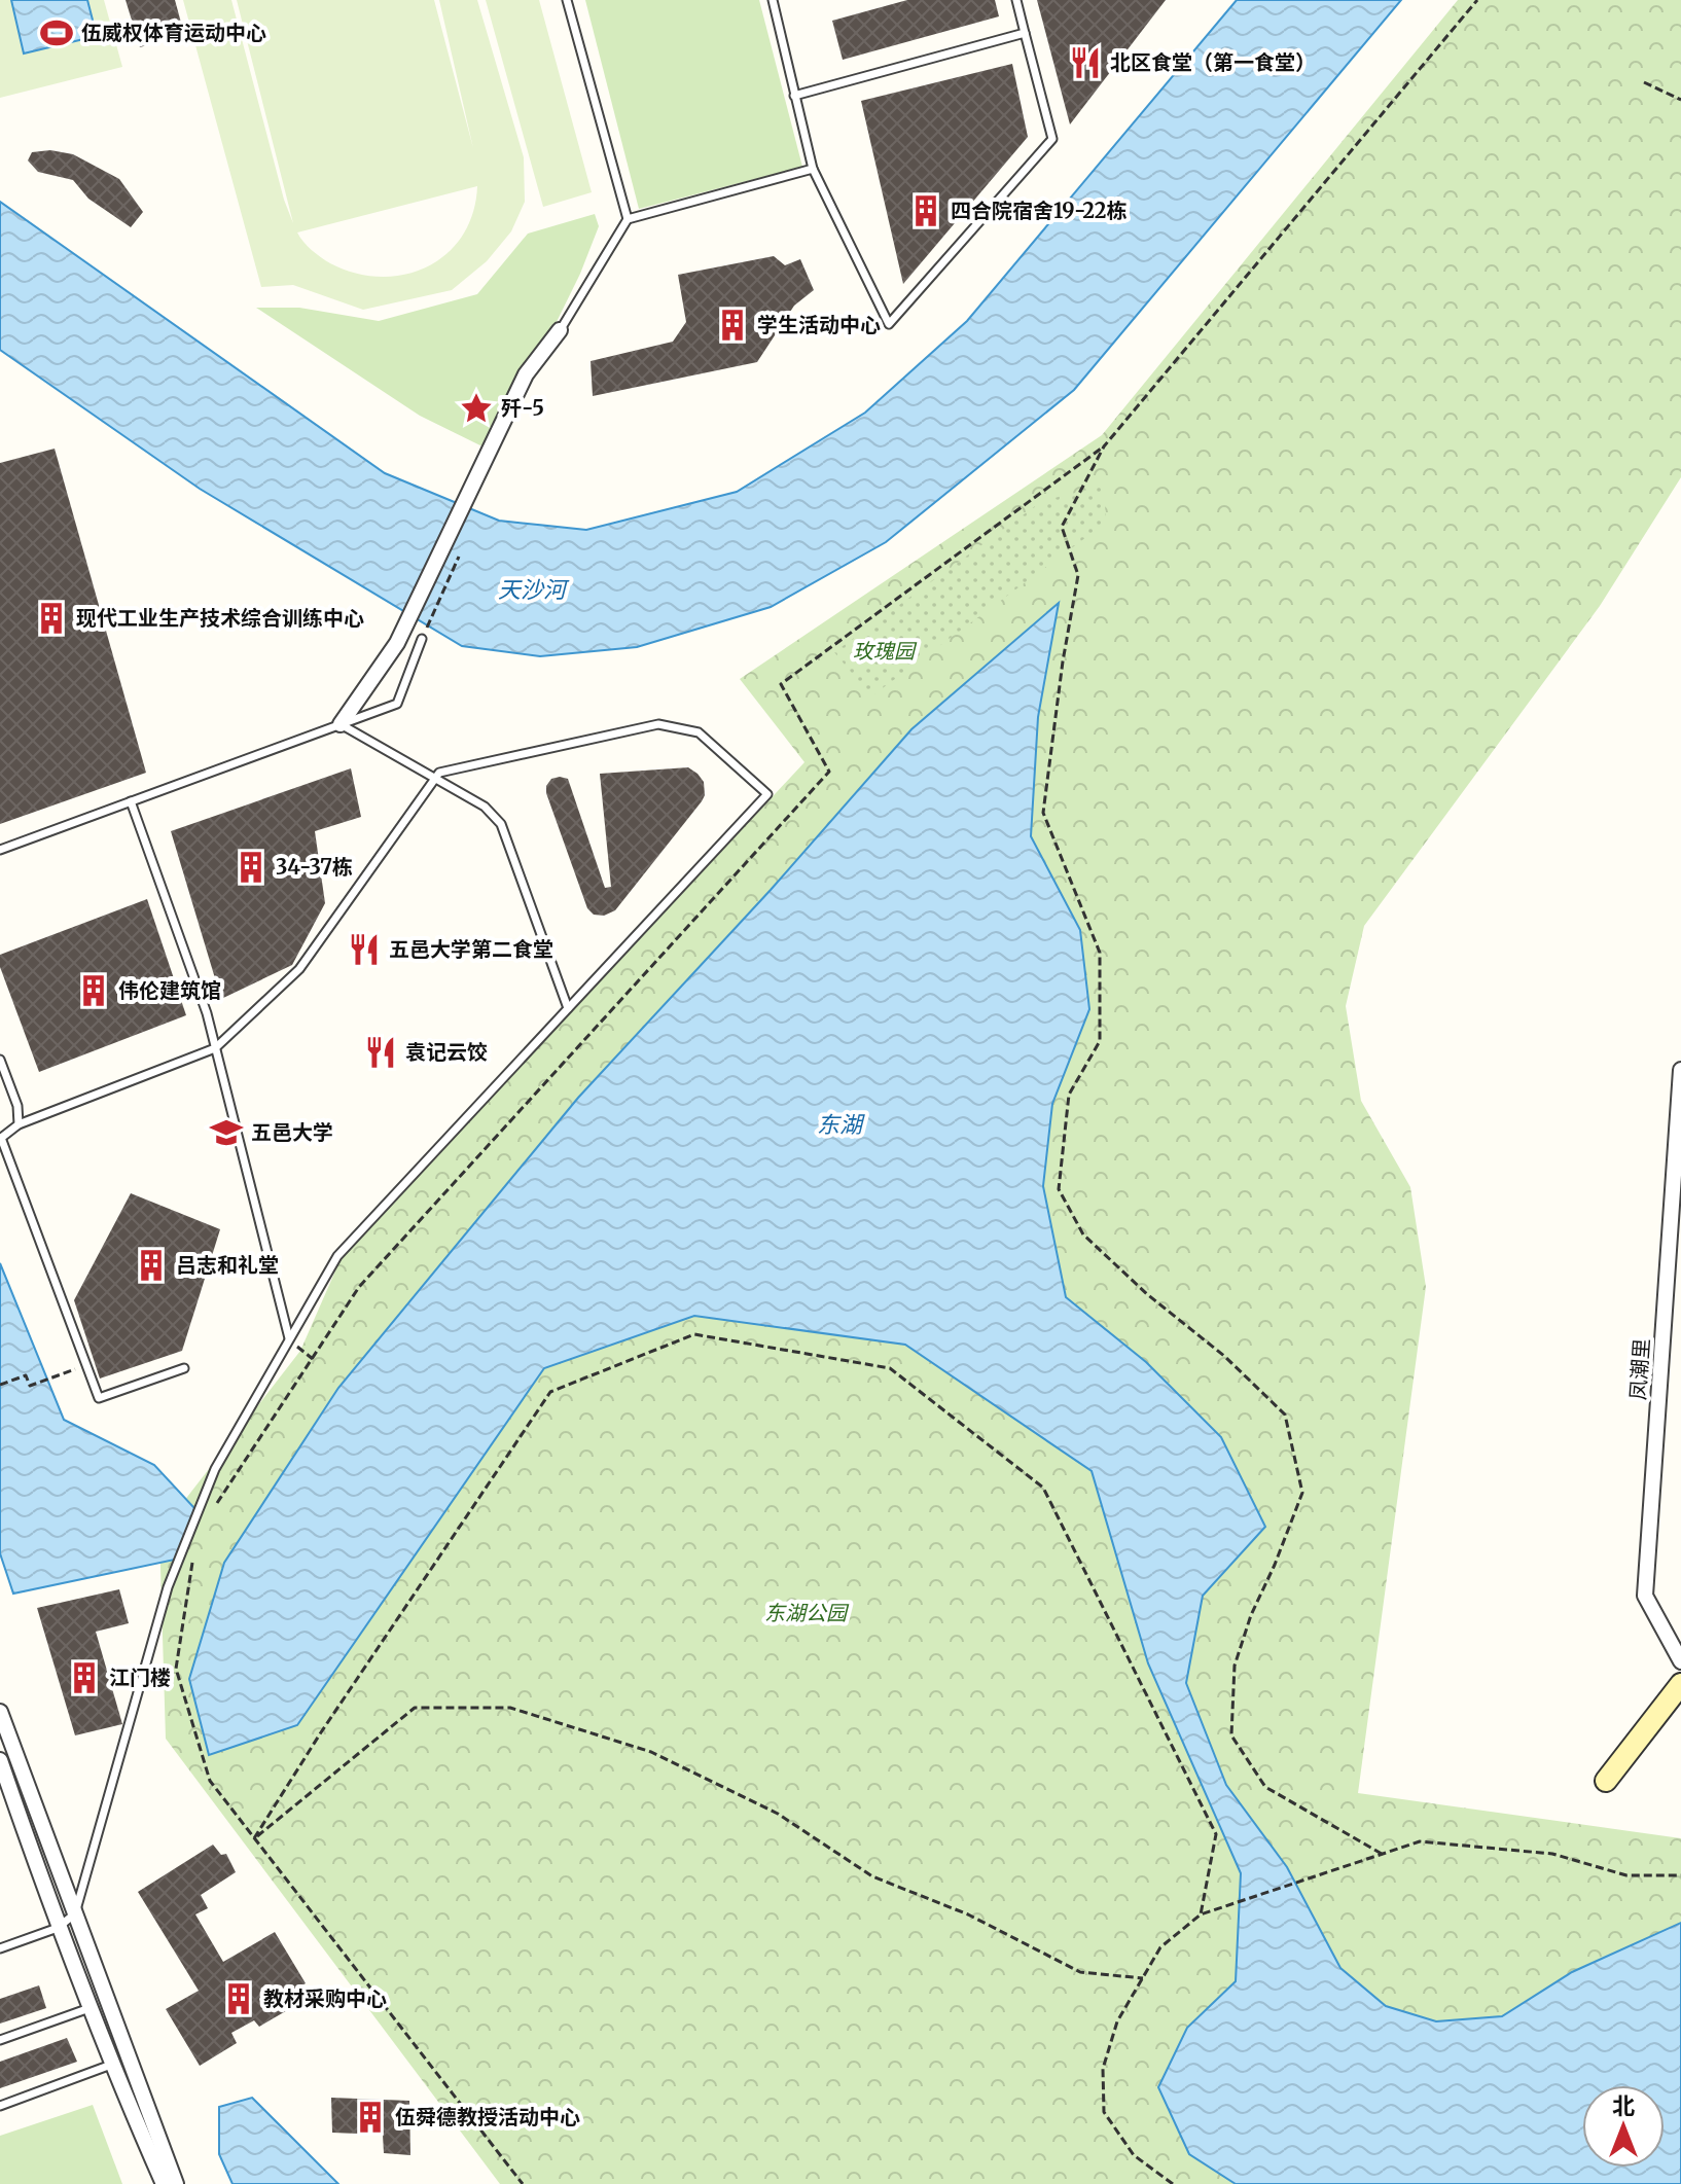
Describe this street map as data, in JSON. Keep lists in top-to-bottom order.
{
  "streets": {
    "street": ["凤潮里"]
  },
  "water": ["天沙河", "东湖"],
  "parks": ["玫瑰园", "东湖公园"],
  "places": {
    "sports": ["伍威权体育运动中心"],
    "restaurant": ["北区食堂（第一食堂）", "五邑大学第二食堂", "袁记云饺"],
    "building": [
      "四合院宿舍19-22栋",
      "学生活动中心",
      "现代工业生产技术综合训练中心",
      "34-37栋",
      "伟伦建筑馆",
      "吕志和礼堂",
      "江门楼",
      "教材采购中心",
      "伍舜德教授活动中心"
    ],
    "place": ["歼-5"],
    "school or university": ["五邑大学"]
  },
  "north": "top"
}
